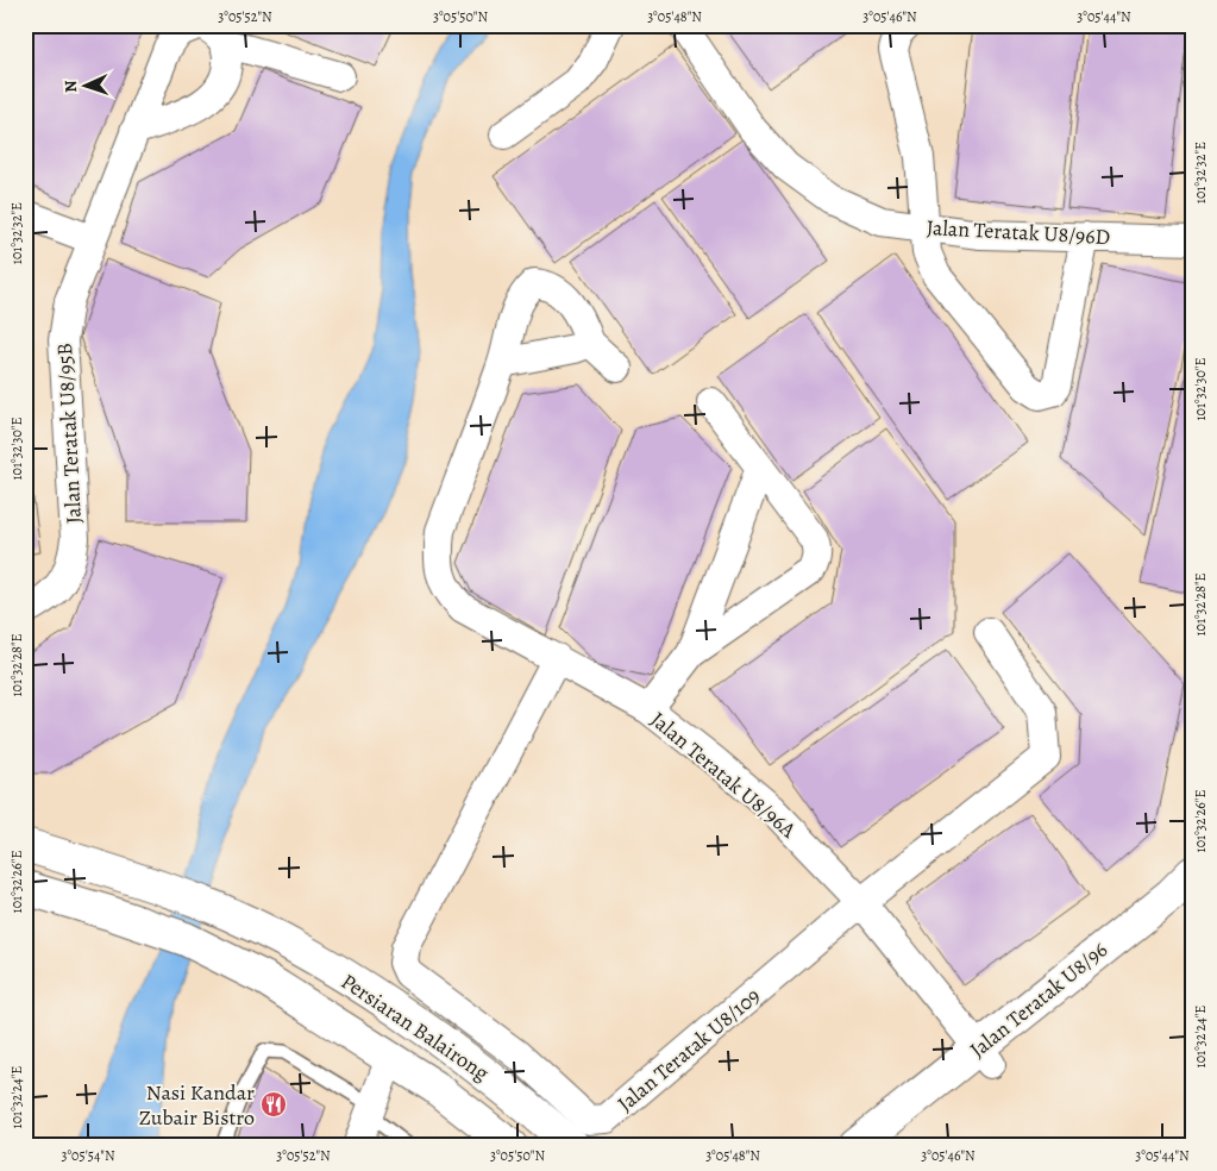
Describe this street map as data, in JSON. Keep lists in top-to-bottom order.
{
  "streets": {
    "street": [
      "Jalan Teratak U8/96D",
      "Jalan Teratak U8/95B",
      "Jalan Teratak U8/96A",
      "Jalan Teratak U8/96",
      "Persiaran Balairong",
      "Jalan Teratak U8/109"
    ]
  },
  "crossings": [
    ["Jalan Teratak U8/96A", "Jalan Teratak U8/96"],
    ["Jalan Teratak U8/96A", "Jalan Teratak U8/109"]
  ],
  "places": {
    "restaurant": ["Nasi Kandar Zubair Bistro"]
  },
  "north": "left",
  "coordinates": [
    "3°05'52\"N",
    "3°05'50\"N",
    "3°05'48\"N",
    "3°05'46\"N",
    "3°05'44\"N",
    "101°32'32\"E",
    "101°32'30\"E",
    "101°32'28\"E",
    "101°32'26\"E",
    "101°32'24\"E",
    "3°05'54\"N"
  ]
}
